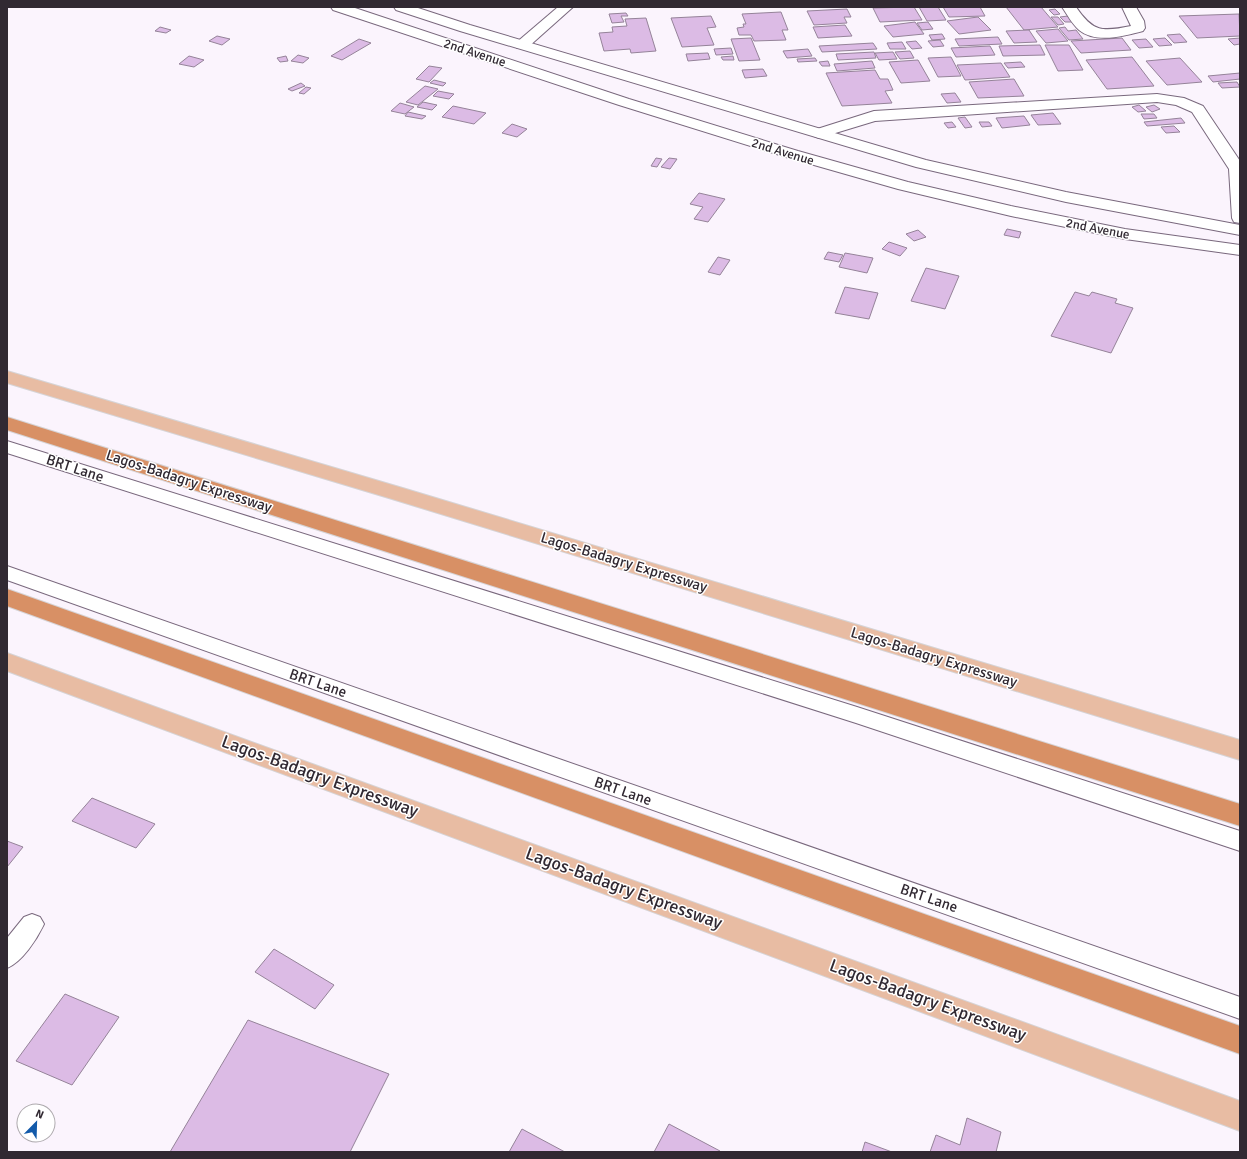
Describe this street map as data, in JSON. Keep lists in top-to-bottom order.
{
  "streets": {
    "highway": ["Lagos-Badagry Expressway"],
    "street": ["2nd Avenue"],
    "lane": ["BRT Lane"]
  },
  "north": "top right"
}
